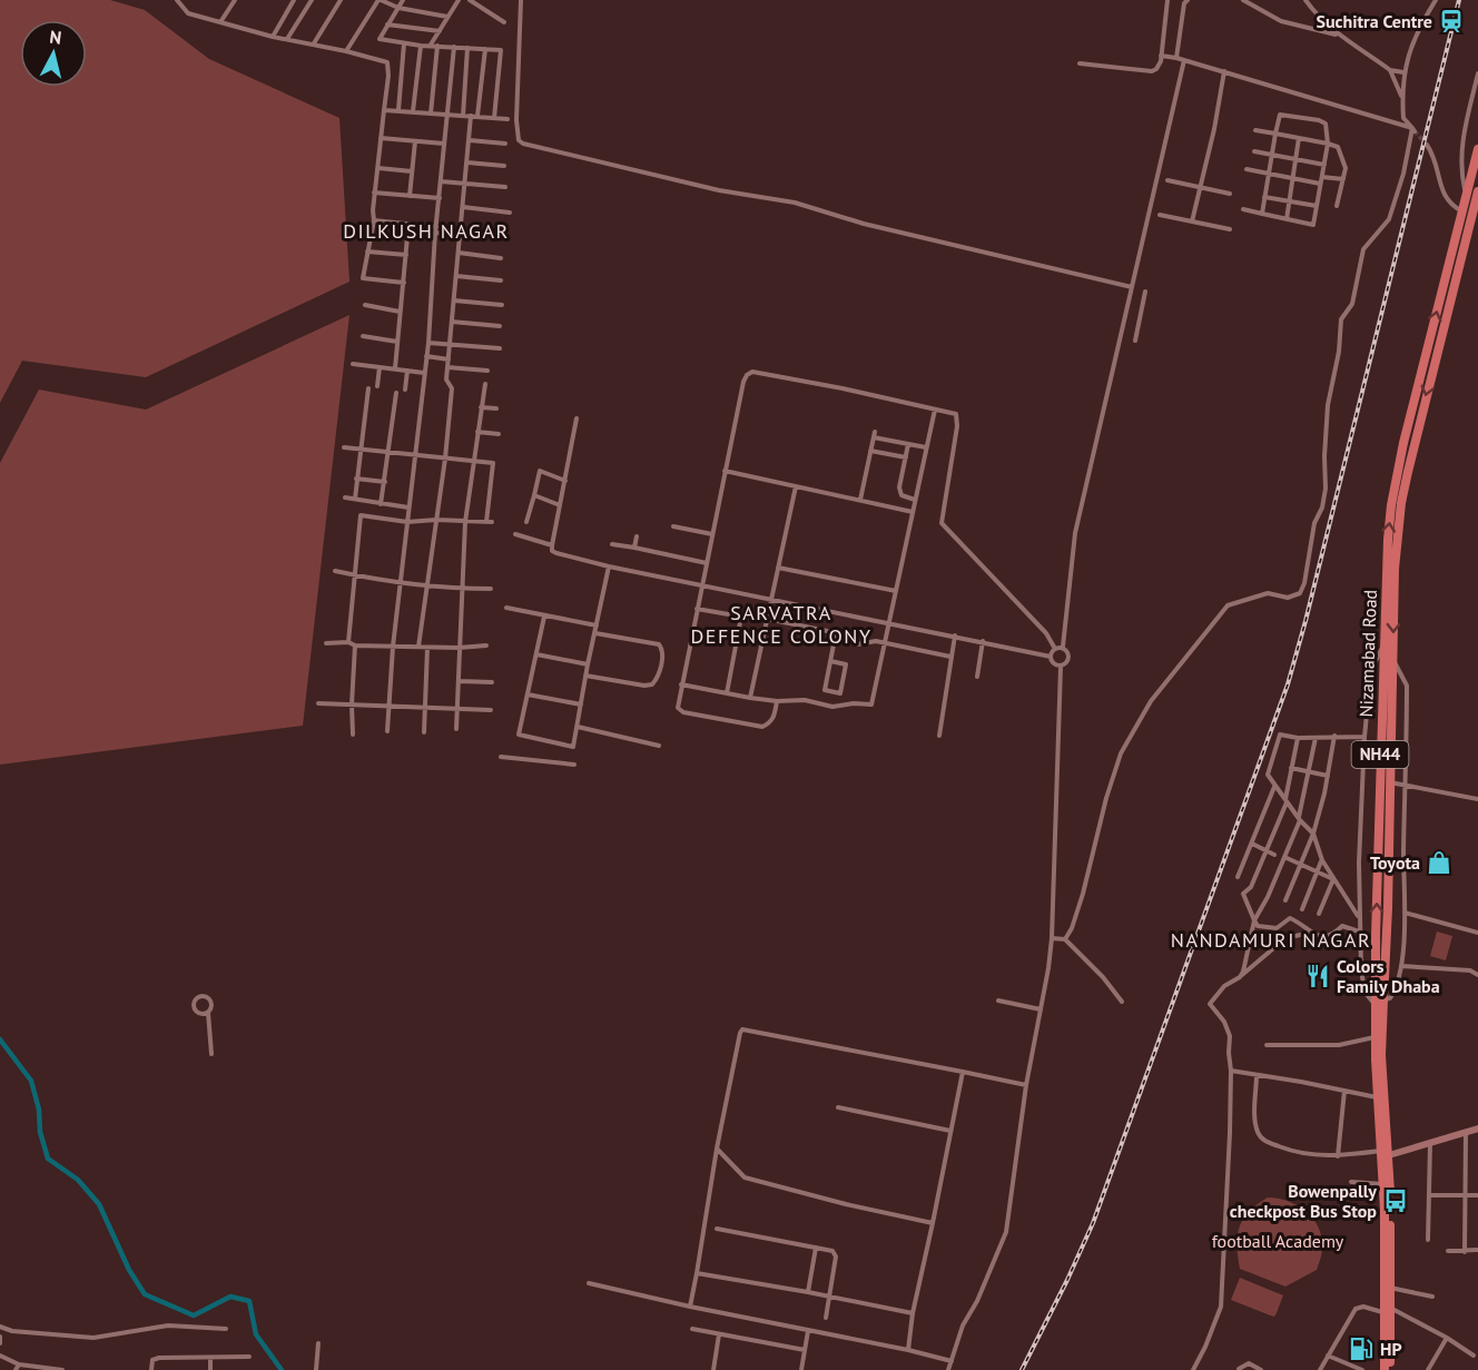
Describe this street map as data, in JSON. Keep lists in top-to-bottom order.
{
  "streets": {
    "highway": ["Nizamabad Road", "NH44"]
  },
  "districts": ["DILKUSH NAGAR", "SARVATRA DEFENCE COLONY", "NANDAMURI NAGAR"],
  "parks": ["football Academy"],
  "places": {
    "station": ["Suchitra Centre"],
    "shop": ["Toyota"],
    "restaurant": ["Colors Family Dhaba"],
    "bus stop": ["Bowenpally checkpost Bus Stop"],
    "fuel station": ["HP"]
  },
  "north": "top"
}
